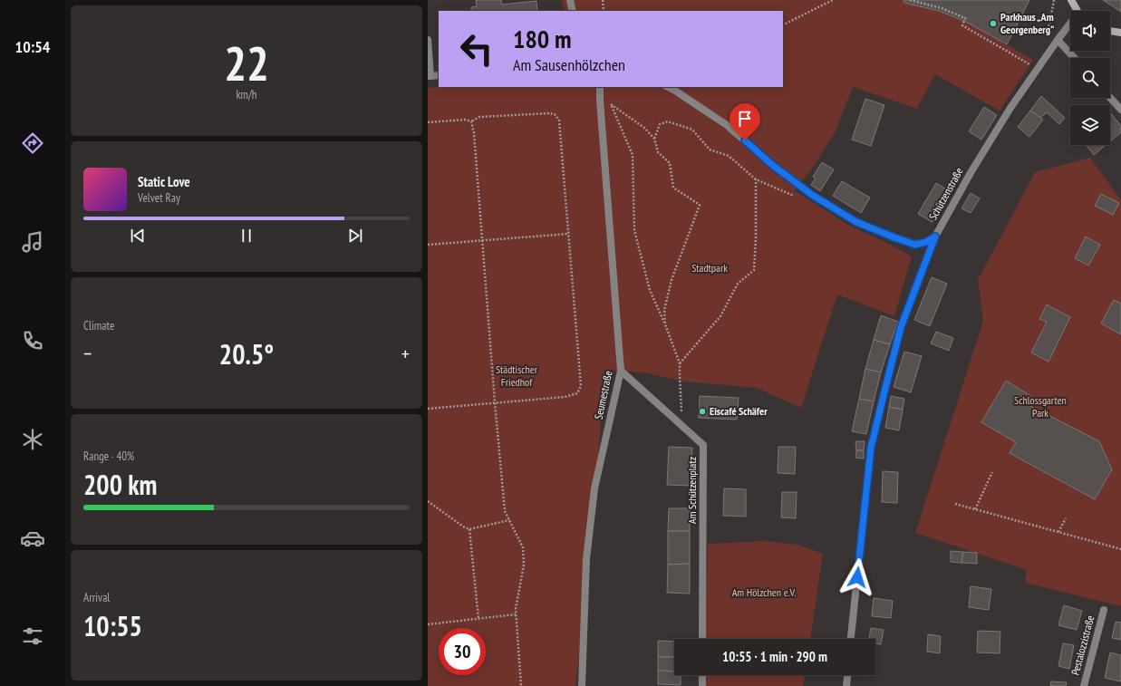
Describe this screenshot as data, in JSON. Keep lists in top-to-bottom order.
{
  "streets": {
    "street": [
      "Schützenstraße",
      "Seumestraße",
      "Am Schützenplatz",
      "Pestalozzistraße"
    ]
  },
  "crossings": [
    ["Seumestraße", "Am Schützenplatz"]
  ],
  "parks": [
    "Stadtpark",
    "Städtischer Friedhof",
    "Schlossgarten Park",
    "Am Hölzchen e.V."
  ],
  "places": ["Parkhaus „Am Georgenberg“", "Eiscafé Schäfer"],
  "page": {
    "tabs": "10:54",
    "tile": [
      ["22", "km/h"],
      "Climate",
      ["Range · 40%", "200 km"],
      ["Arrival", "10:55"]
    ],
    "turn": ["180 m", "Am Sausenhölzchen"],
    "song": ["Static Love", "Velvet Ray"],
    "heat": ["−", "20.5°", "+"],
    "limit": "30",
    "trip": "10:55 · 1 min · 290 m"
  }
}
